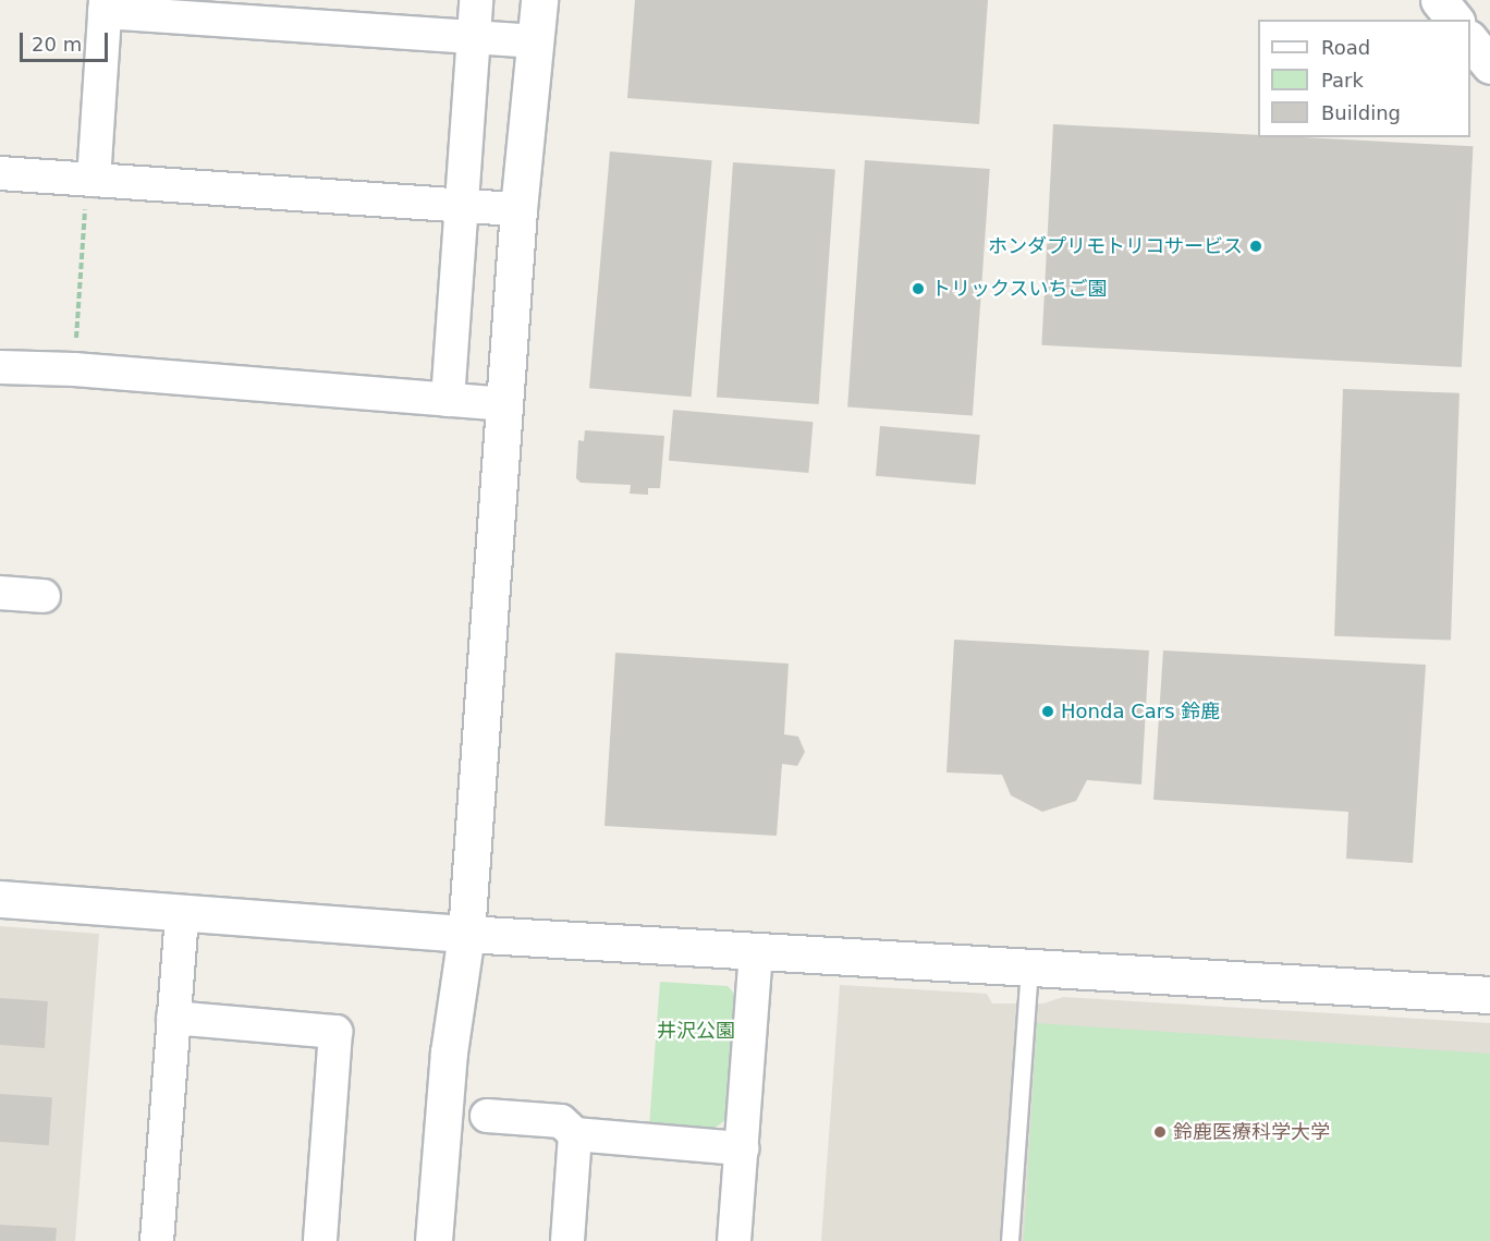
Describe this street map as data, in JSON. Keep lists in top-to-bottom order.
{
  "parks": ["井沢公園"],
  "places": [
    "ホンダプリモトリコサービス",
    "トリックスいちご園",
    "Honda Cars 鈴鹿",
    "鈴鹿医療科学大学"
  ],
  "legend": ["Road", "Park", "Building"],
  "scale_bar": "20 m"
}
